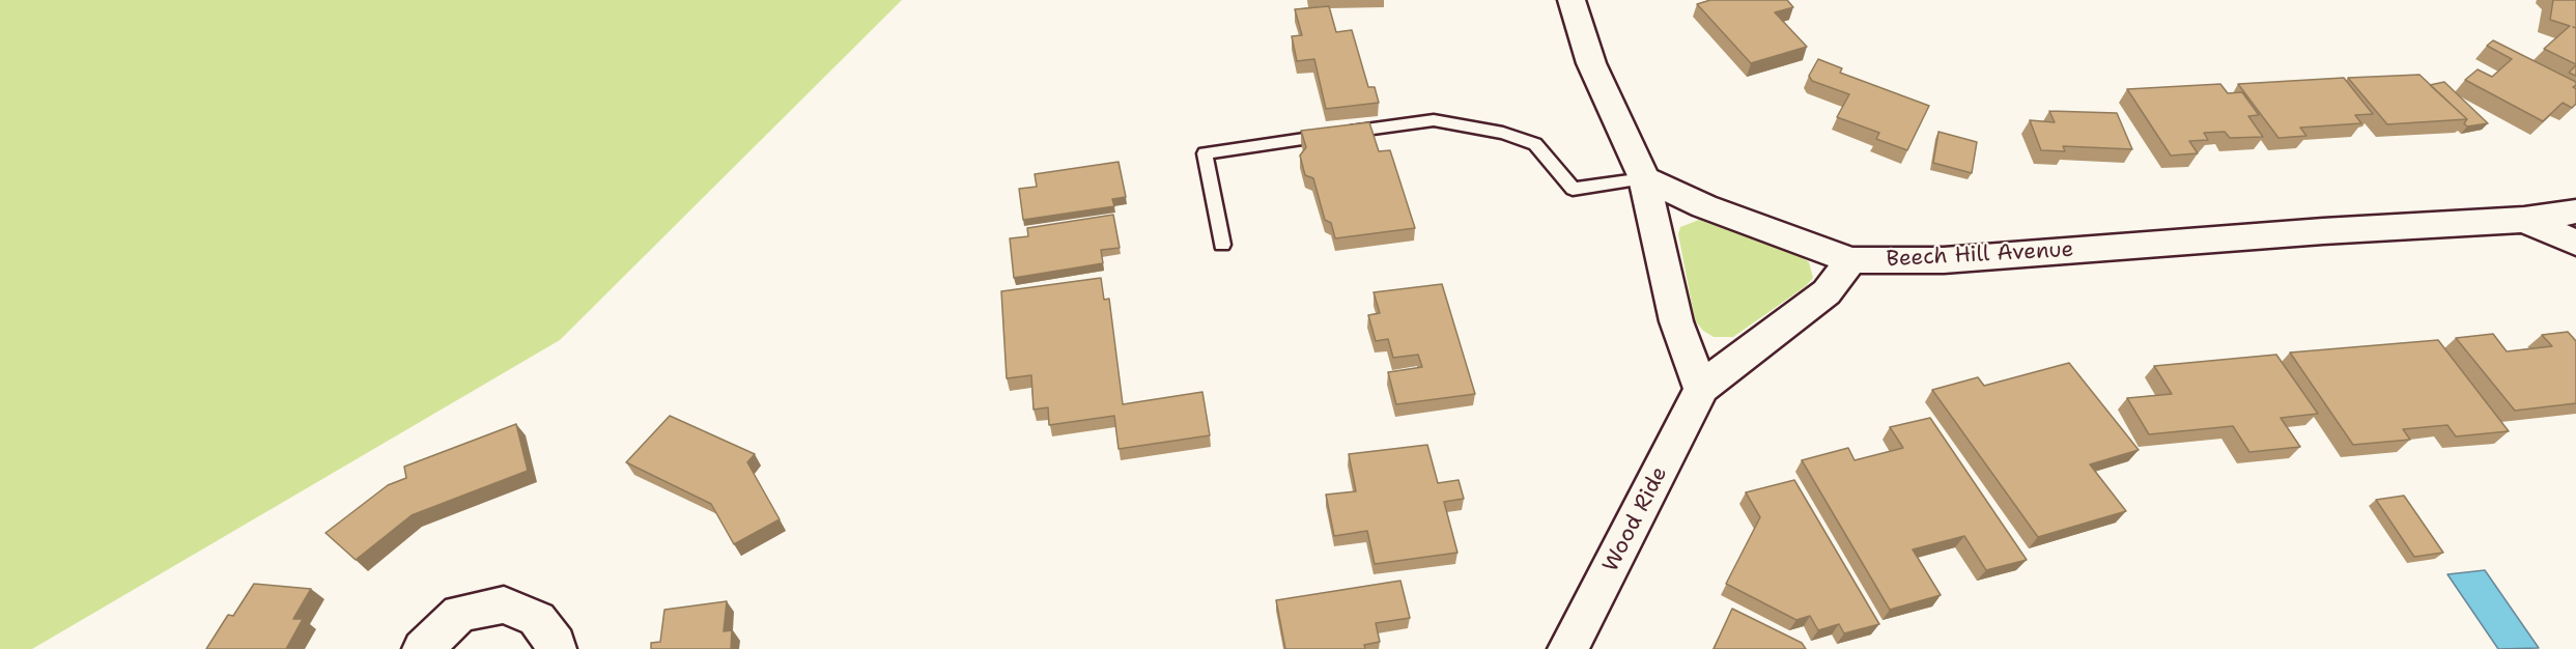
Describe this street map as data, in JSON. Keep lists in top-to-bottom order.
{
  "streets": {
    "street": ["Beech Hill Avenue", "Wood Ride"]
  },
  "crossings": [
    ["Beech Hill Avenue", "Wood Ride"]
  ]
}
